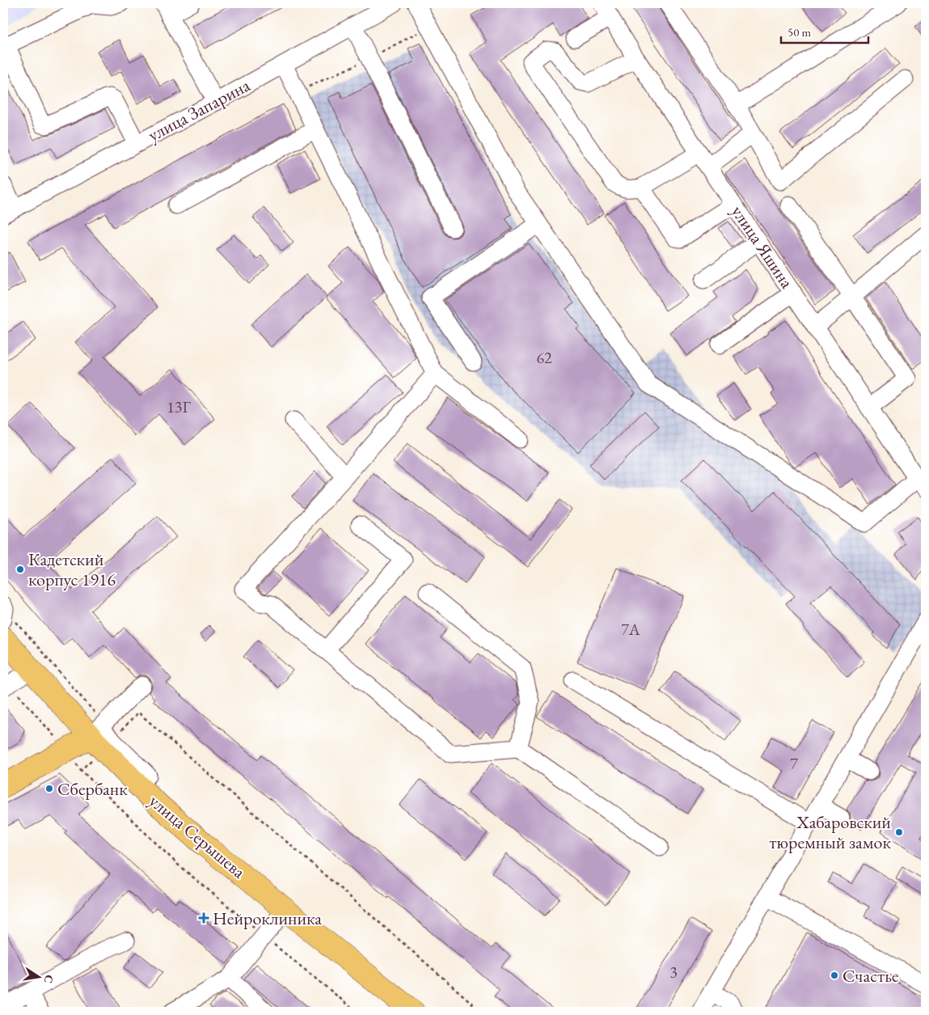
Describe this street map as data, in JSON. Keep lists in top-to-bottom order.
{
  "streets": {
    "main road": ["улица Серышева"],
    "street": ["улица Запарина", "улица Яшина"]
  },
  "places": {
    "other": [
      "Кадетский корпус 1916",
      "Сбербанк",
      "Хабаровский тюремный замок",
      "Счастье"
    ],
    "health": ["Нейроклиника"]
  },
  "house_numbers": [
    "62",
    "13Г",
    "7А",
    "7",
    "3"
  ],
  "scale_bar": "50 m",
  "north": "right"
}
